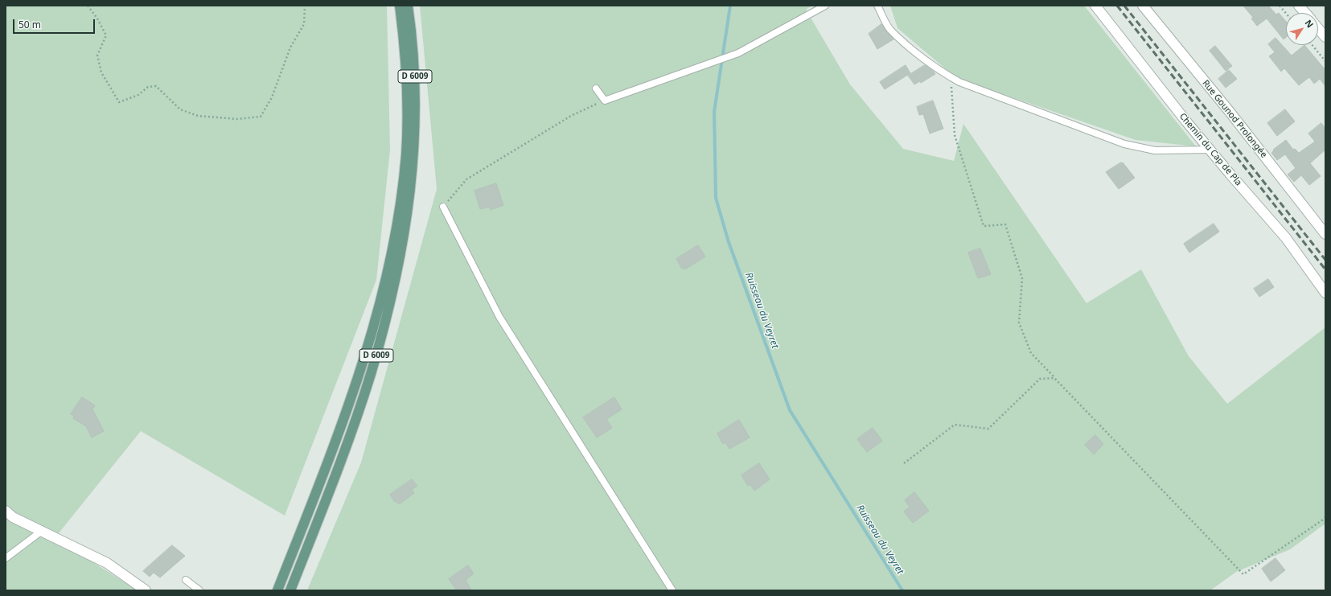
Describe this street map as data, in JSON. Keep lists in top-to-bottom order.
{
  "streets": {
    "main road": ["D 6009"],
    "street": ["Rue Gounod Prolongée", "Chemin du Cap de Pla"]
  },
  "water": ["Ruisseau du Veyret"],
  "scale_bar": "50 m",
  "north": "top right"
}
